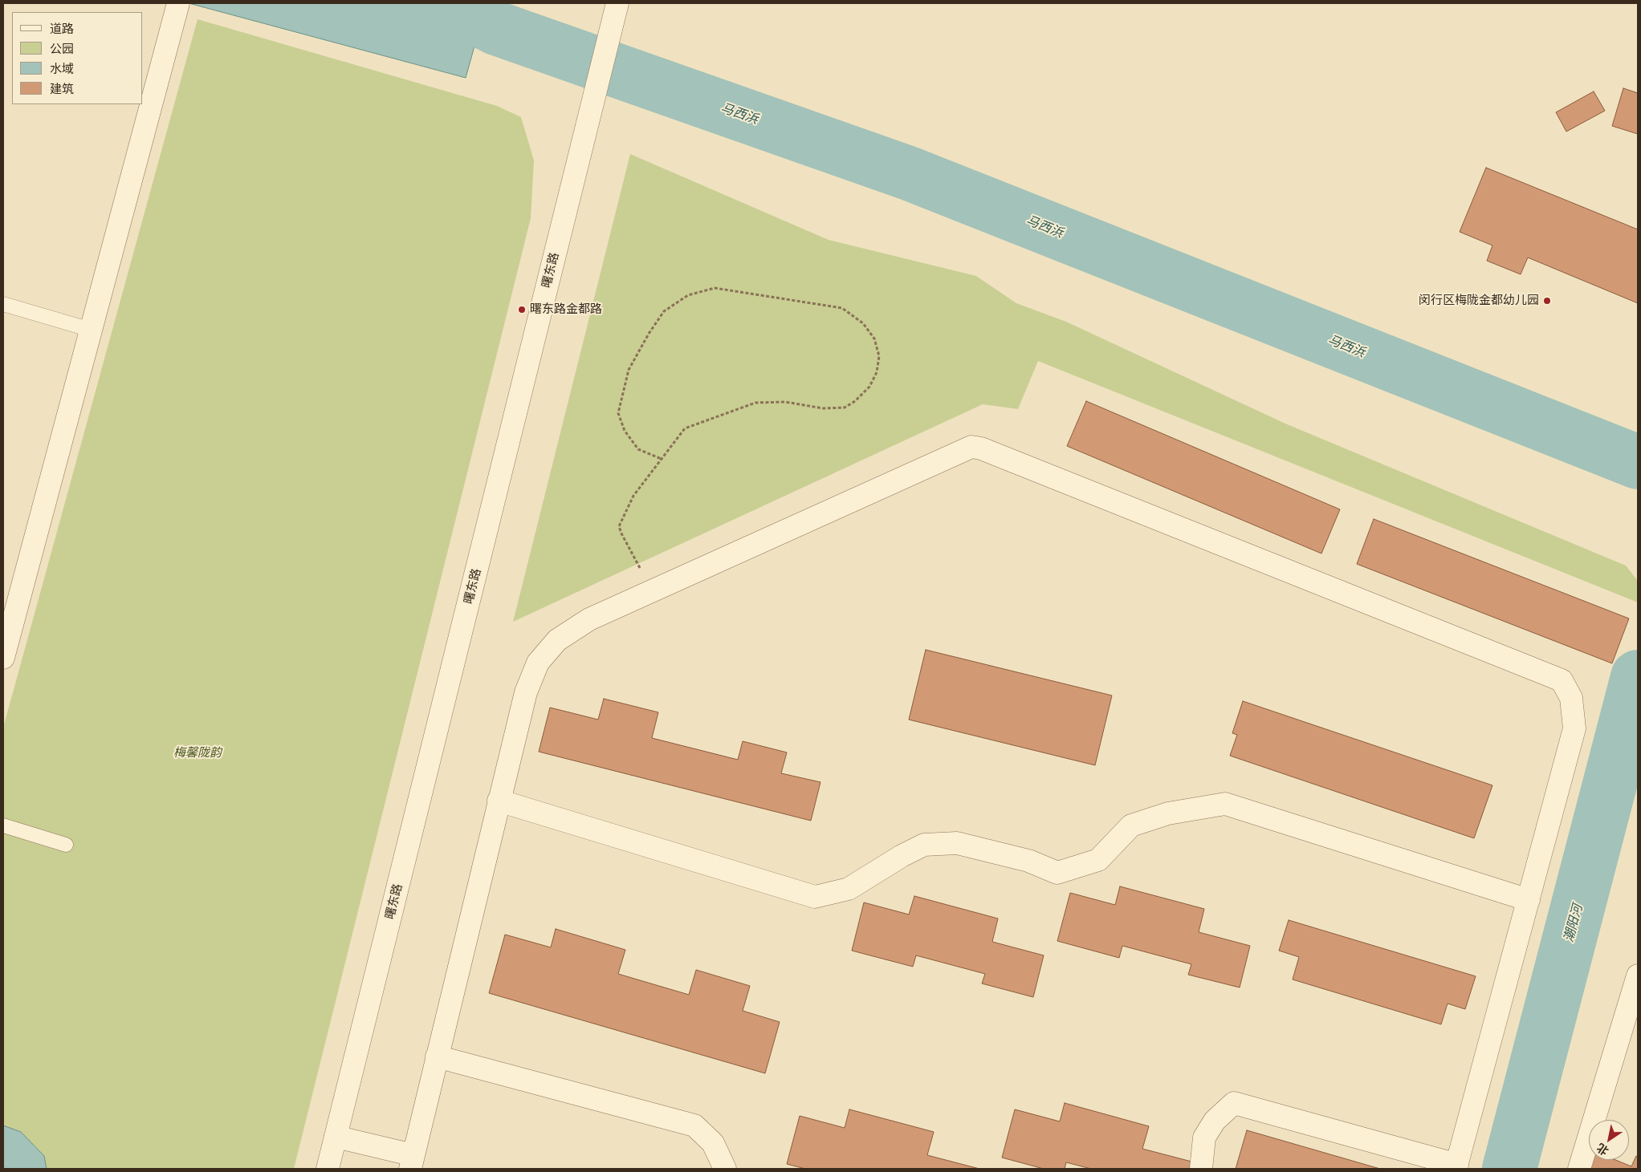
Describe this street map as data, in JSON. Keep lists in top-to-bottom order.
{
  "streets": {
    "street": ["曙东路"]
  },
  "water": ["马西浜", "潮阳河"],
  "parks": ["梅馨陇韵"],
  "places": ["闵行区梅陇金都幼儿园", "曙东路金都路"],
  "legend": [
    "道路",
    "公园",
    "水域",
    "建筑"
  ],
  "north": "bottom left"
}
